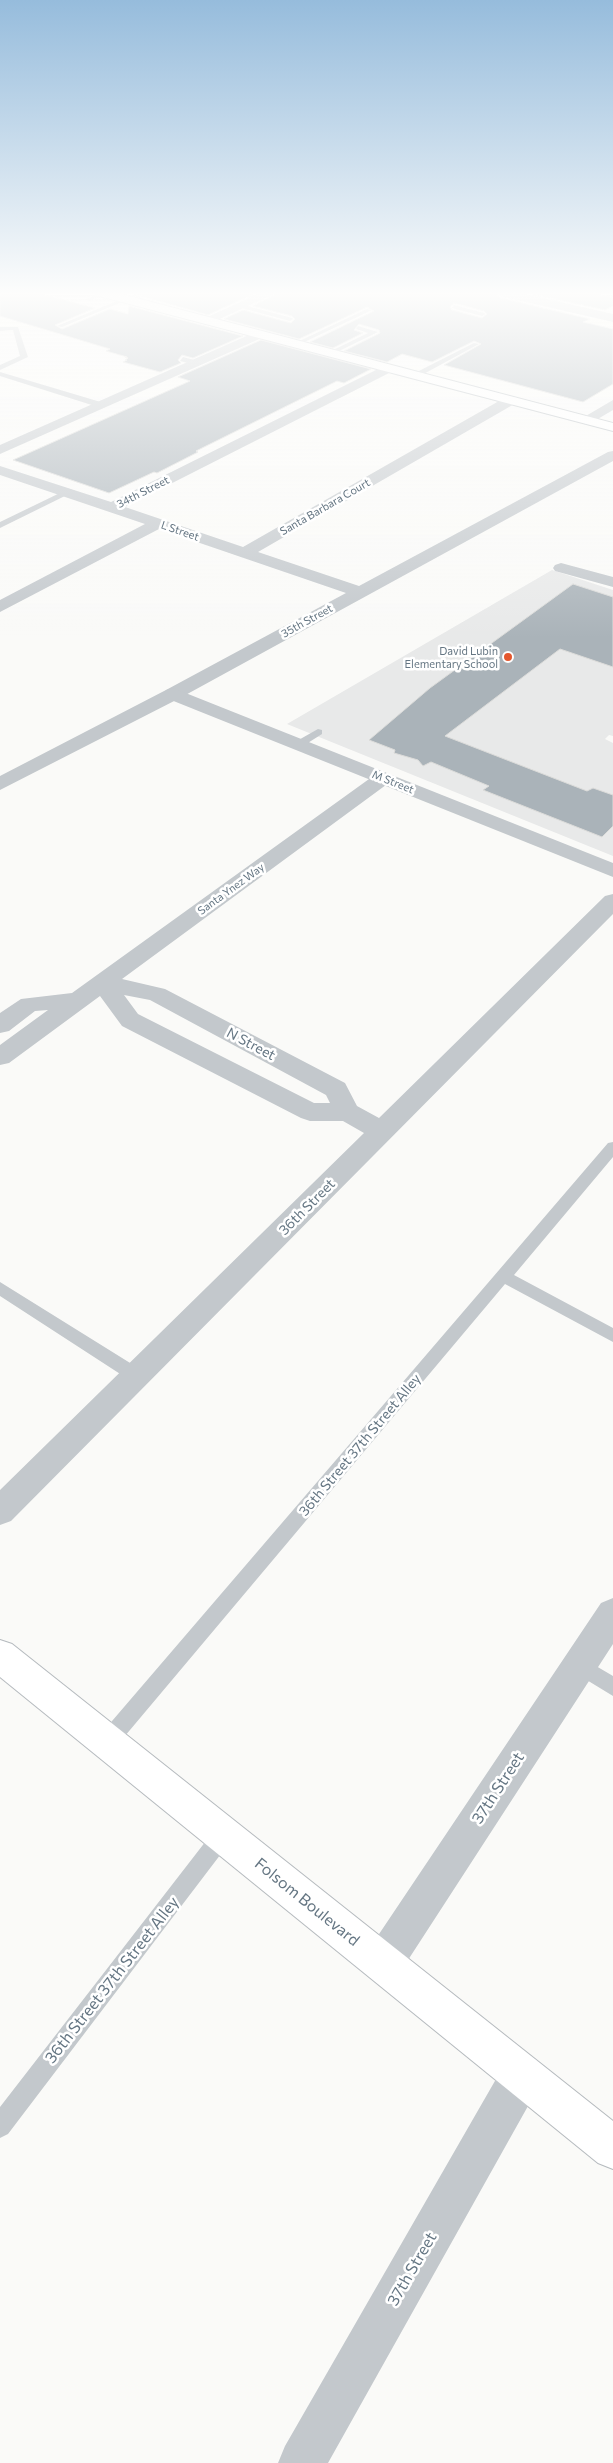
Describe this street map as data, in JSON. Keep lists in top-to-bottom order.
{
  "streets": {
    "main road": ["Folsom Boulevard"],
    "street": [
      "34th Street",
      "Santa Barbara Court",
      "L Street",
      "35th Street",
      "M Street",
      "Santa Ynez Way",
      "N Street",
      "36th Street",
      "37th Street"
    ],
    "lane": ["36th Street 37th Street Alley"]
  },
  "crossings": [
    ["34th Street", "L Street"],
    ["Santa Barbara Court", "L Street"],
    ["L Street", "35th Street"],
    ["35th Street", "M Street"],
    ["M Street", "Santa Ynez Way"],
    ["Santa Ynez Way", "N Street"],
    ["36th Street 37th Street Alley", "Folsom Boulevard"],
    ["37th Street", "Folsom Boulevard"]
  ],
  "places": ["David Lubin Elementary School"]
}
